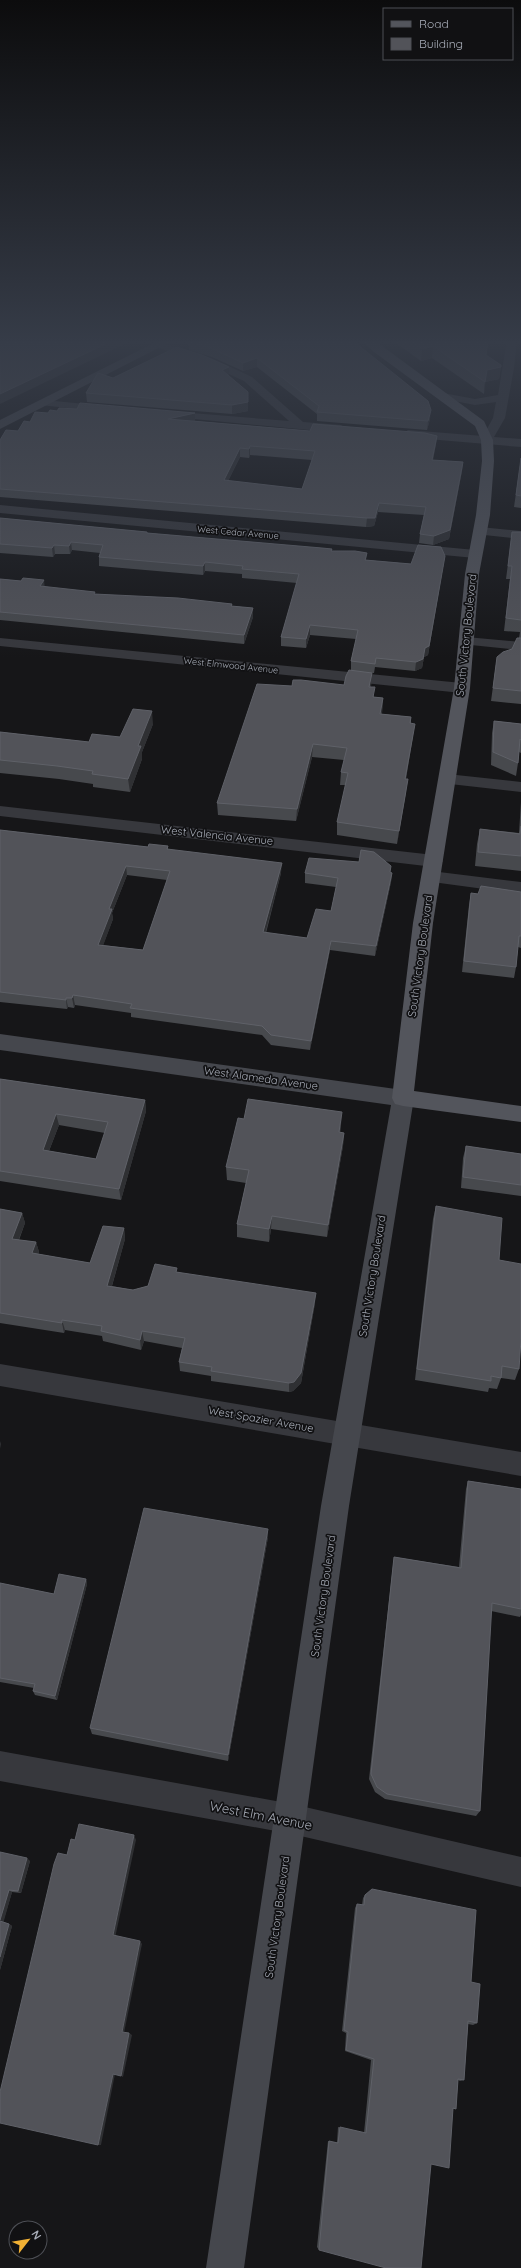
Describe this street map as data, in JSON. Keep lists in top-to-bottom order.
{
  "streets": {
    "main road": ["South Victory Boulevard", "West Alameda Avenue"],
    "street": [
      "West Cedar Avenue",
      "West Elmwood Avenue",
      "West Valencia Avenue",
      "West Spazier Avenue",
      "West Elm Avenue"
    ]
  },
  "crossings": [
    ["West Cedar Avenue", "South Victory Boulevard"],
    ["South Victory Boulevard", "West Elmwood Avenue"],
    ["South Victory Boulevard", "West Valencia Avenue"],
    ["South Victory Boulevard", "West Alameda Avenue"],
    ["South Victory Boulevard", "West Spazier Avenue"],
    ["South Victory Boulevard", "West Elm Avenue"]
  ],
  "legend": ["Road", "Building"],
  "north": "top right"
}
